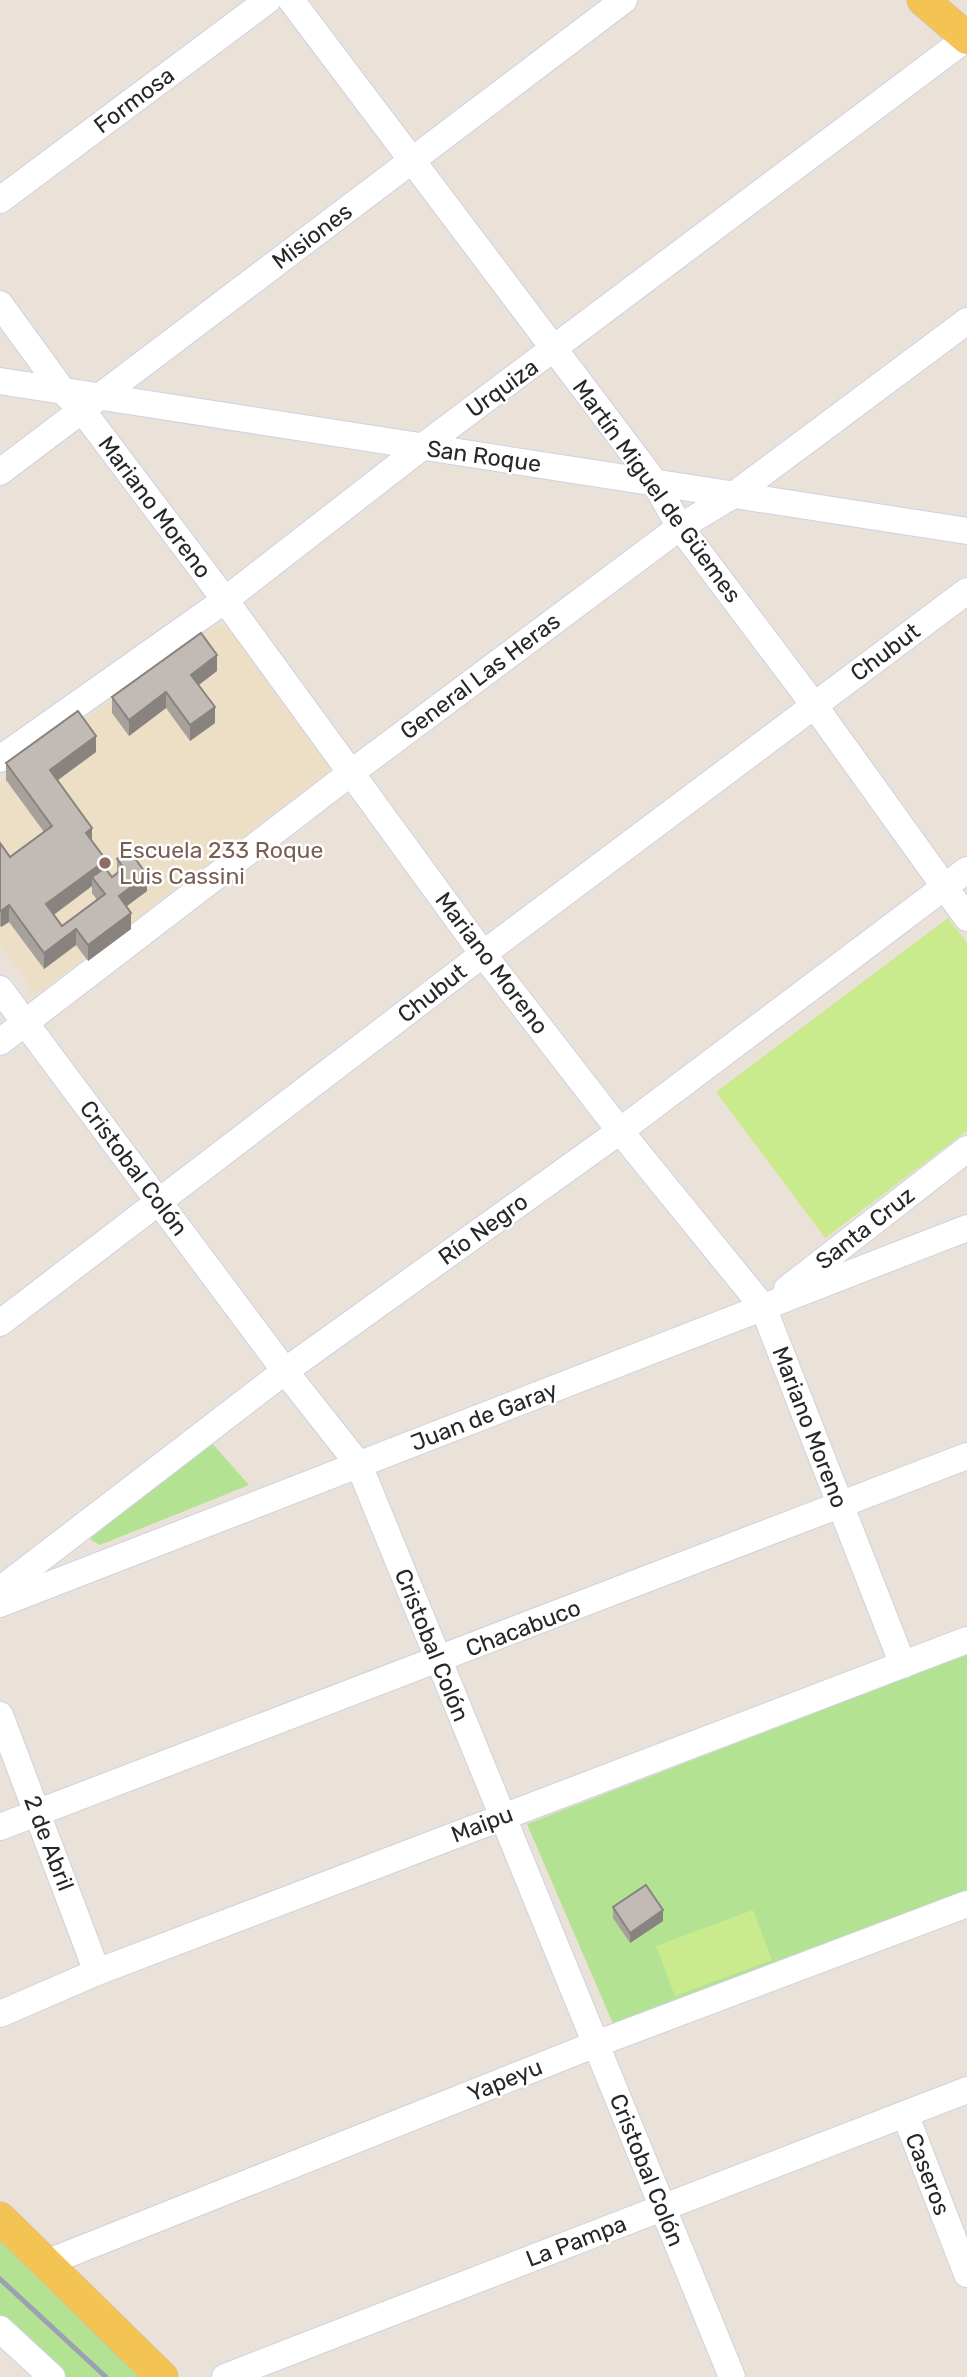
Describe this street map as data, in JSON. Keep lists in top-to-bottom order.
{
  "streets": {
    "street": [
      "Formosa",
      "Misiones",
      "Urquiza",
      "San Roque",
      "Martín Miguel de Güemes",
      "Mariano Moreno",
      "Chubut",
      "General Las Heras",
      "Cristobal Colón",
      "Santa Cruz",
      "Río Negro",
      "Juan de Garay",
      "Chacabuco",
      "Maipu",
      "2 de Abril",
      "Yapeyu",
      "Caseros",
      "La Pampa"
    ]
  },
  "crossings": [
    ["Misiones", "San Roque"],
    ["Misiones", "Martín Miguel de Güemes"],
    ["Misiones", "Mariano Moreno"],
    ["Urquiza", "San Roque"],
    ["Urquiza", "Martín Miguel de Güemes"],
    ["Urquiza", "Mariano Moreno"],
    ["San Roque", "Martín Miguel de Güemes"],
    ["San Roque", "Mariano Moreno"],
    ["San Roque", "General Las Heras"],
    ["Martín Miguel de Güemes", "Chubut"],
    ["Martín Miguel de Güemes", "General Las Heras"],
    ["Martín Miguel de Güemes", "Río Negro"],
    ["Mariano Moreno", "Chubut"],
    ["Mariano Moreno", "General Las Heras"],
    ["Mariano Moreno", "Santa Cruz"],
    ["Mariano Moreno", "Río Negro"],
    ["Mariano Moreno", "Juan de Garay"],
    ["Mariano Moreno", "Chacabuco"],
    ["Mariano Moreno", "Maipu"],
    ["Chubut", "Cristobal Colón"],
    ["General Las Heras", "Cristobal Colón"],
    ["Cristobal Colón", "Río Negro"],
    ["Cristobal Colón", "Juan de Garay"],
    ["Cristobal Colón", "Chacabuco"],
    ["Cristobal Colón", "Maipu"],
    ["Cristobal Colón", "Yapeyu"],
    ["Cristobal Colón", "La Pampa"],
    ["Santa Cruz", "Juan de Garay"],
    ["Chacabuco", "2 de Abril"],
    ["Maipu", "2 de Abril"],
    ["Caseros", "La Pampa"]
  ],
  "places": ["Escuela 233 Roque Luis Cassini"]
}
